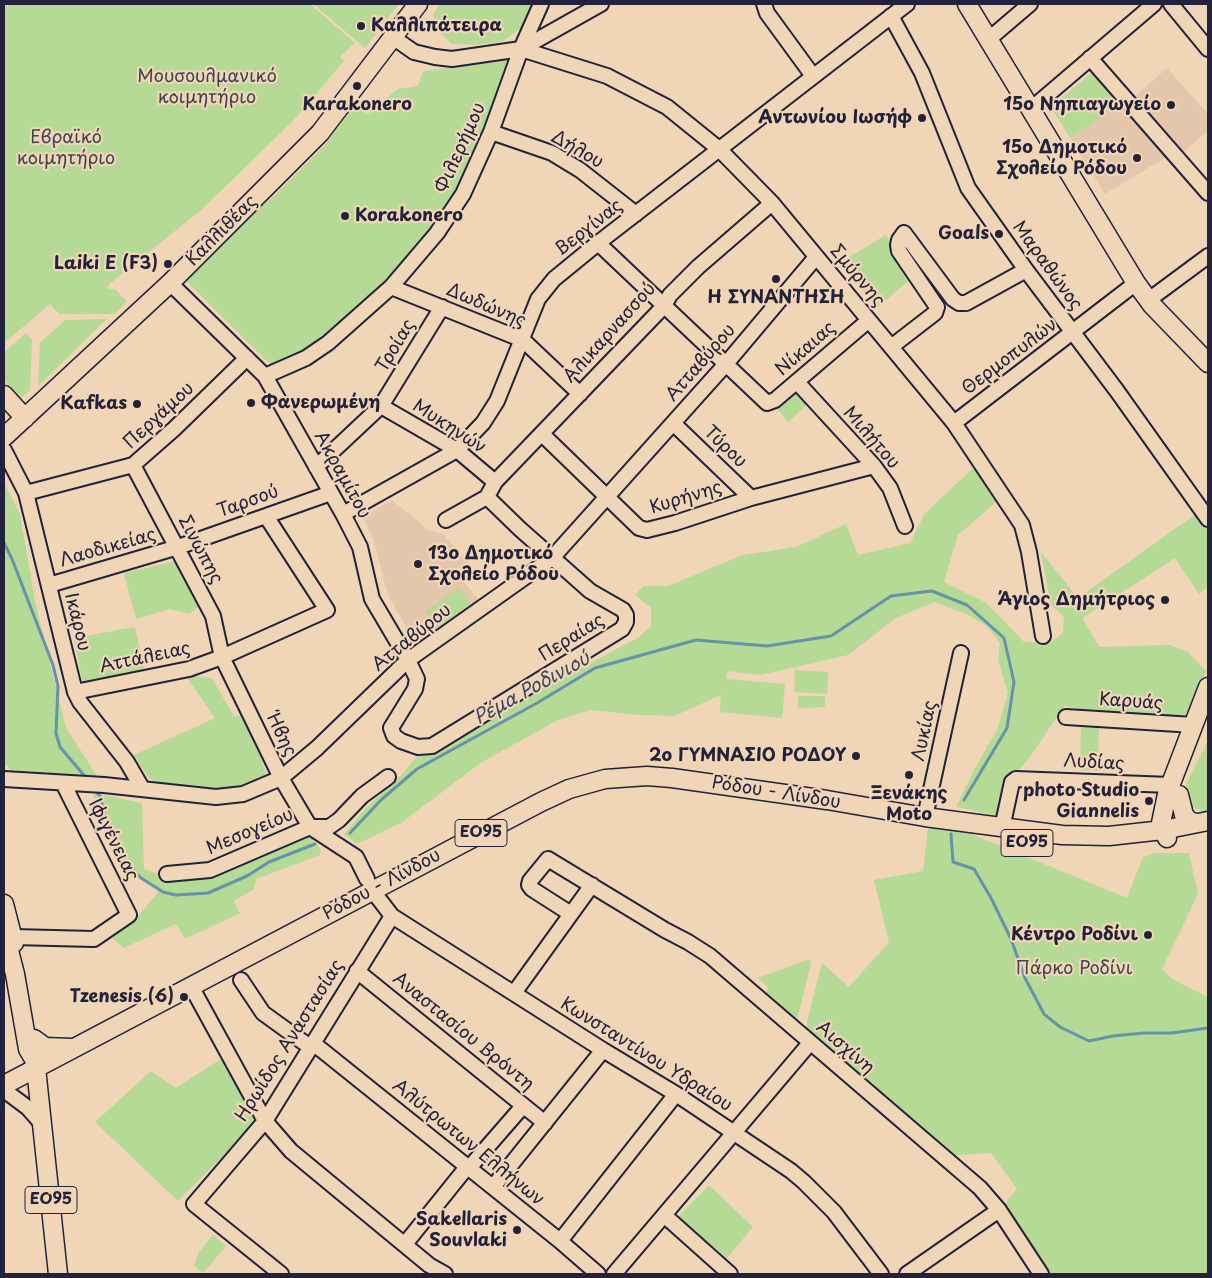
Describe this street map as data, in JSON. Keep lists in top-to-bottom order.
{
  "streets": {
    "main road": ["Καλλιθέας", "Ρόδου - Λίνδου", "ΕΟ95"],
    "street": [
      "Φιλερήμου",
      "Δήλου",
      "Βεργίνας",
      "Μαραθώνος",
      "Σμύρνης",
      "Δωδώνης",
      "Αλικαρνασσού",
      "Τροίας",
      "Νίκαιας",
      "Θερμοπυλών",
      "Ατταβύρου",
      "Περγάμου",
      "Μυκηνών",
      "Μιλήτου",
      "Τύρου",
      "Ακραμίτου",
      "Κυρήνης",
      "Ταρσού",
      "Λαοδικείας",
      "Σινώπης",
      "Ικάρου",
      "Περαίας",
      "Αττάλειας",
      "Καρυάς",
      "Λυκίας",
      "Ήβης",
      "Λυδίας",
      "Μεσογείου",
      "Ιφιγένειας",
      "Αναστασίου Βρόντη",
      "Ηρωίδος Αναστασίας",
      "Αισχίνη",
      "Κωνσταντίνου Υδραίου",
      "Αλύτρωτων Ελλήνων"
    ]
  },
  "crossings": [
    ["Φιλερήμου", "Δήλου"],
    ["Φιλερήμου", "Σμύρνης"],
    ["Φιλερήμου", "Δωδώνης"],
    ["Φιλερήμου", "Ακραμίτου"],
    ["Δήλου", "Βεργίνας"],
    ["Βεργίνας", "Μαραθώνος"],
    ["Βεργίνας", "Σμύρνης"],
    ["Βεργίνας", "Δωδώνης"],
    ["Βεργίνας", "Μυκηνών"],
    ["Βεργίνας", "Ακραμίτου"],
    ["Καλλιθέας", "Ακραμίτου"],
    ["Μαραθώνος", "Θερμοπυλών"],
    ["Σμύρνης", "Αλικαρνασσού"],
    ["Σμύρνης", "Νίκαιας"],
    ["Σμύρνης", "Θερμοπυλών"],
    ["Σμύρνης", "Ατταβύρου"],
    ["Δωδώνης", "Αλικαρνασσού"],
    ["Δωδώνης", "Τροίας"],
    ["Αλικαρνασσού", "Μυκηνών"],
    ["Αλικαρνασσού", "Κυρήνης"],
    ["Τροίας", "Μυκηνών"],
    ["Τροίας", "Ακραμίτου"],
    ["Νίκαιας", "Ατταβύρου"],
    ["Νίκαιας", "Μιλήτου"],
    ["Ατταβύρου", "Τύρου"],
    ["Ατταβύρου", "Ακραμίτου"],
    ["Ατταβύρου", "Κυρήνης"],
    ["Ατταβύρου", "Ικάρου"],
    ["Ατταβύρου", "Περαίας"],
    ["Ατταβύρου", "Ήβης"],
    ["Ατταβύρου", "Ιφιγένειας"],
    ["Περγάμου", "Ακραμίτου"],
    ["Περγάμου", "Σινώπης"],
    ["Περγάμου", "Ικάρου"],
    ["Μιλήτου", "Κυρήνης"],
    ["Τύρου", "Κυρήνης"],
    ["Ακραμίτου", "Ταρσού"],
    ["Ακραμίτου", "Περαίας"],
    ["Ταρσού", "Λαοδικείας"],
    ["Ταρσού", "Σινώπης"],
    ["Ταρσού", "Αττάλειας"],
    ["Λαοδικείας", "Σινώπης"],
    ["Λαοδικείας", "Ικάρου"],
    ["Σινώπης", "Αττάλειας"],
    ["Σινώπης", "Ήβης"],
    ["Ικάρου", "Αττάλειας"],
    ["Αττάλειας", "Ήβης"],
    ["Λυκίας", "Ρόδου - Λίνδου"],
    ["Ήβης", "Μεσογείου"],
    ["Ήβης", "Κωνσταντίνου Υδραίου"],
    ["Λυδίας", "Ρόδου - Λίνδου"],
    ["Ρόδου - Λίνδου", "ΕΟ95"],
    ["Ρόδου - Λίνδου", "Κωνσταντίνου Υδραίου"],
    ["Μεσογείου", "Κωνσταντίνου Υδραίου"],
    ["Αναστασίου Βρόντη", "Ηρωίδος Αναστασίας"],
    ["Ηρωίδος Αναστασίας", "Κωνσταντίνου Υδραίου"],
    ["Ηρωίδος Αναστασίας", "Αλύτρωτων Ελλήνων"]
  ],
  "water": ["Ρέμα Ροδινιού"],
  "parks": ["Μουσουλμανικό κοιμητήριο", "Εβραϊκό κοιμητήριο", "Πάρκο Ροδίνι"],
  "places": [
    "Καλλιπάτειρα",
    "Karakonero",
    "15ο Νηπιαγωγείο",
    "Αντωνίου Ιωσήφ",
    "15ο Δημοτικό Σχολείο Ρόδου",
    "Korakonero",
    "Goals",
    "Laiki E (F3)",
    "Η ΣΥΝΑΝΤΗΣΗ",
    "Φανερωμένη",
    "Kafkas",
    "13ο Δημοτικό Σχολείο Ρόδου",
    "Άγιος Δημήτριος",
    "2ο ΓΥΜΝΑΣΙΟ ΡΟΔΟΥ",
    "Ξενάκης Moto",
    "photo Studio Giannelis",
    "Κέντρο Ροδίνι",
    "Tzenesis (6)",
    "Sakellaris Souvlaki"
  ]
}
